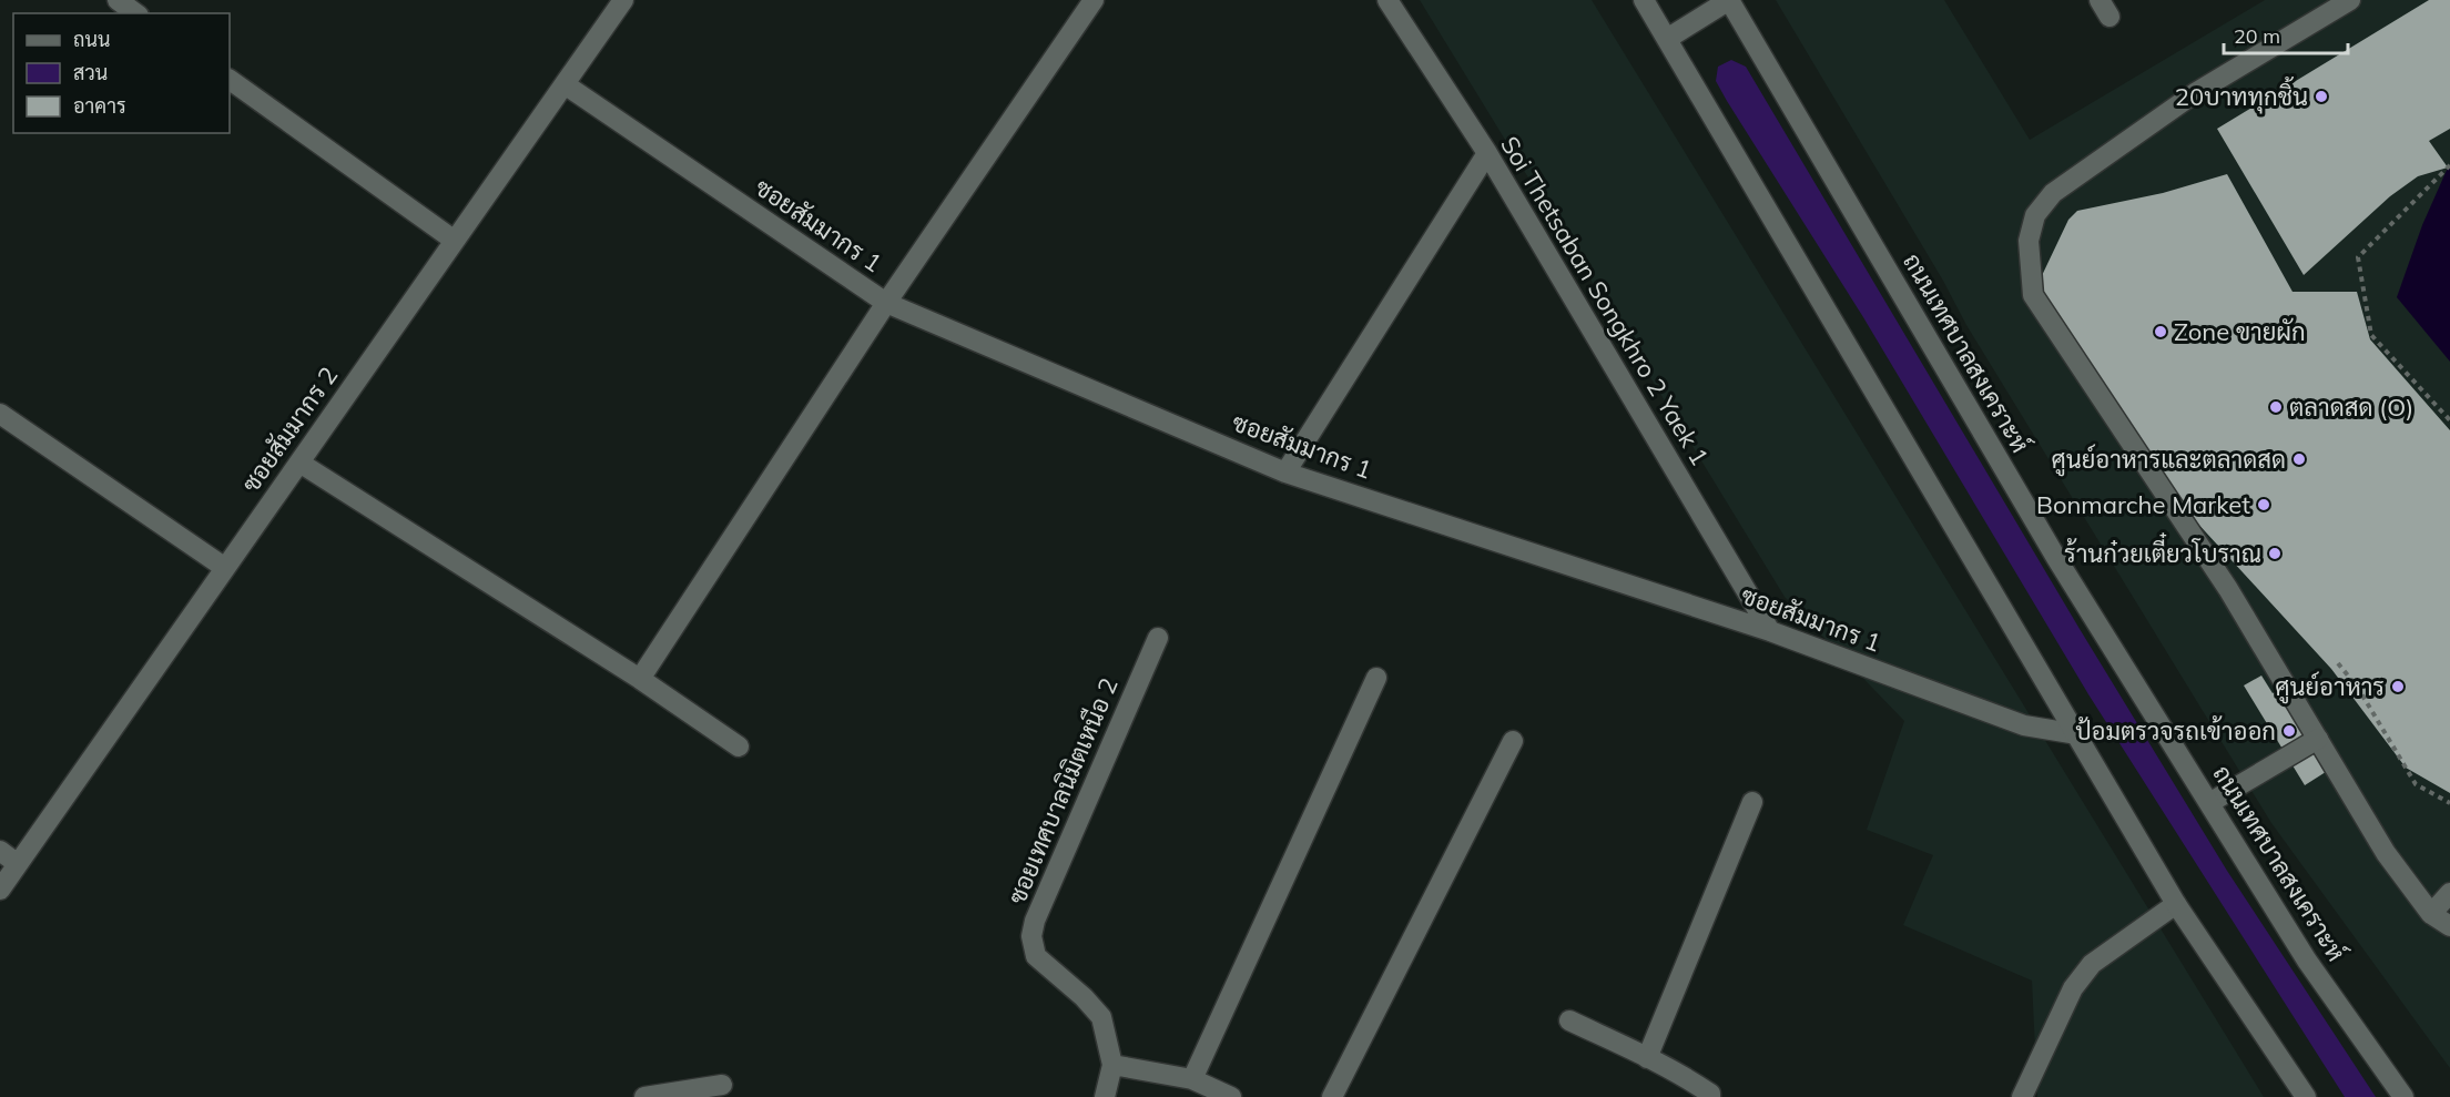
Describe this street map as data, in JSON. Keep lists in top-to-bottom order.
{
  "streets": {
    "street": [
      "ซอยสัมมากร 1",
      "Soi Thetsaban Songkhro 2 Yaek 1",
      "ถนนเทศบาลสงเคราะห์",
      "ซอยสัมมากร 2",
      "ซอยเทศบาลนิมิตเหนือ 2"
    ]
  },
  "crossings": [
    ["ซอยสัมมากร 1", "Soi Thetsaban Songkhro 2 Yaek 1"],
    ["ซอยสัมมากร 1", "ซอยสัมมากร 2"]
  ],
  "places": [
    "20บาททุกชิ้น",
    "Zone ขายผัก",
    "ตลาดสด (O)",
    "ศูนย์อาหารและตลาดสด",
    "Bonmarche Market",
    "ร้านก๋วยเตี๋ยวโบราณ",
    "ศูนย์อาหาร",
    "ป้อมตรวจรถเข้าออก"
  ],
  "legend": ["ถนน", "สวน", "อาคาร"],
  "scale_bar": "20 m"
}
